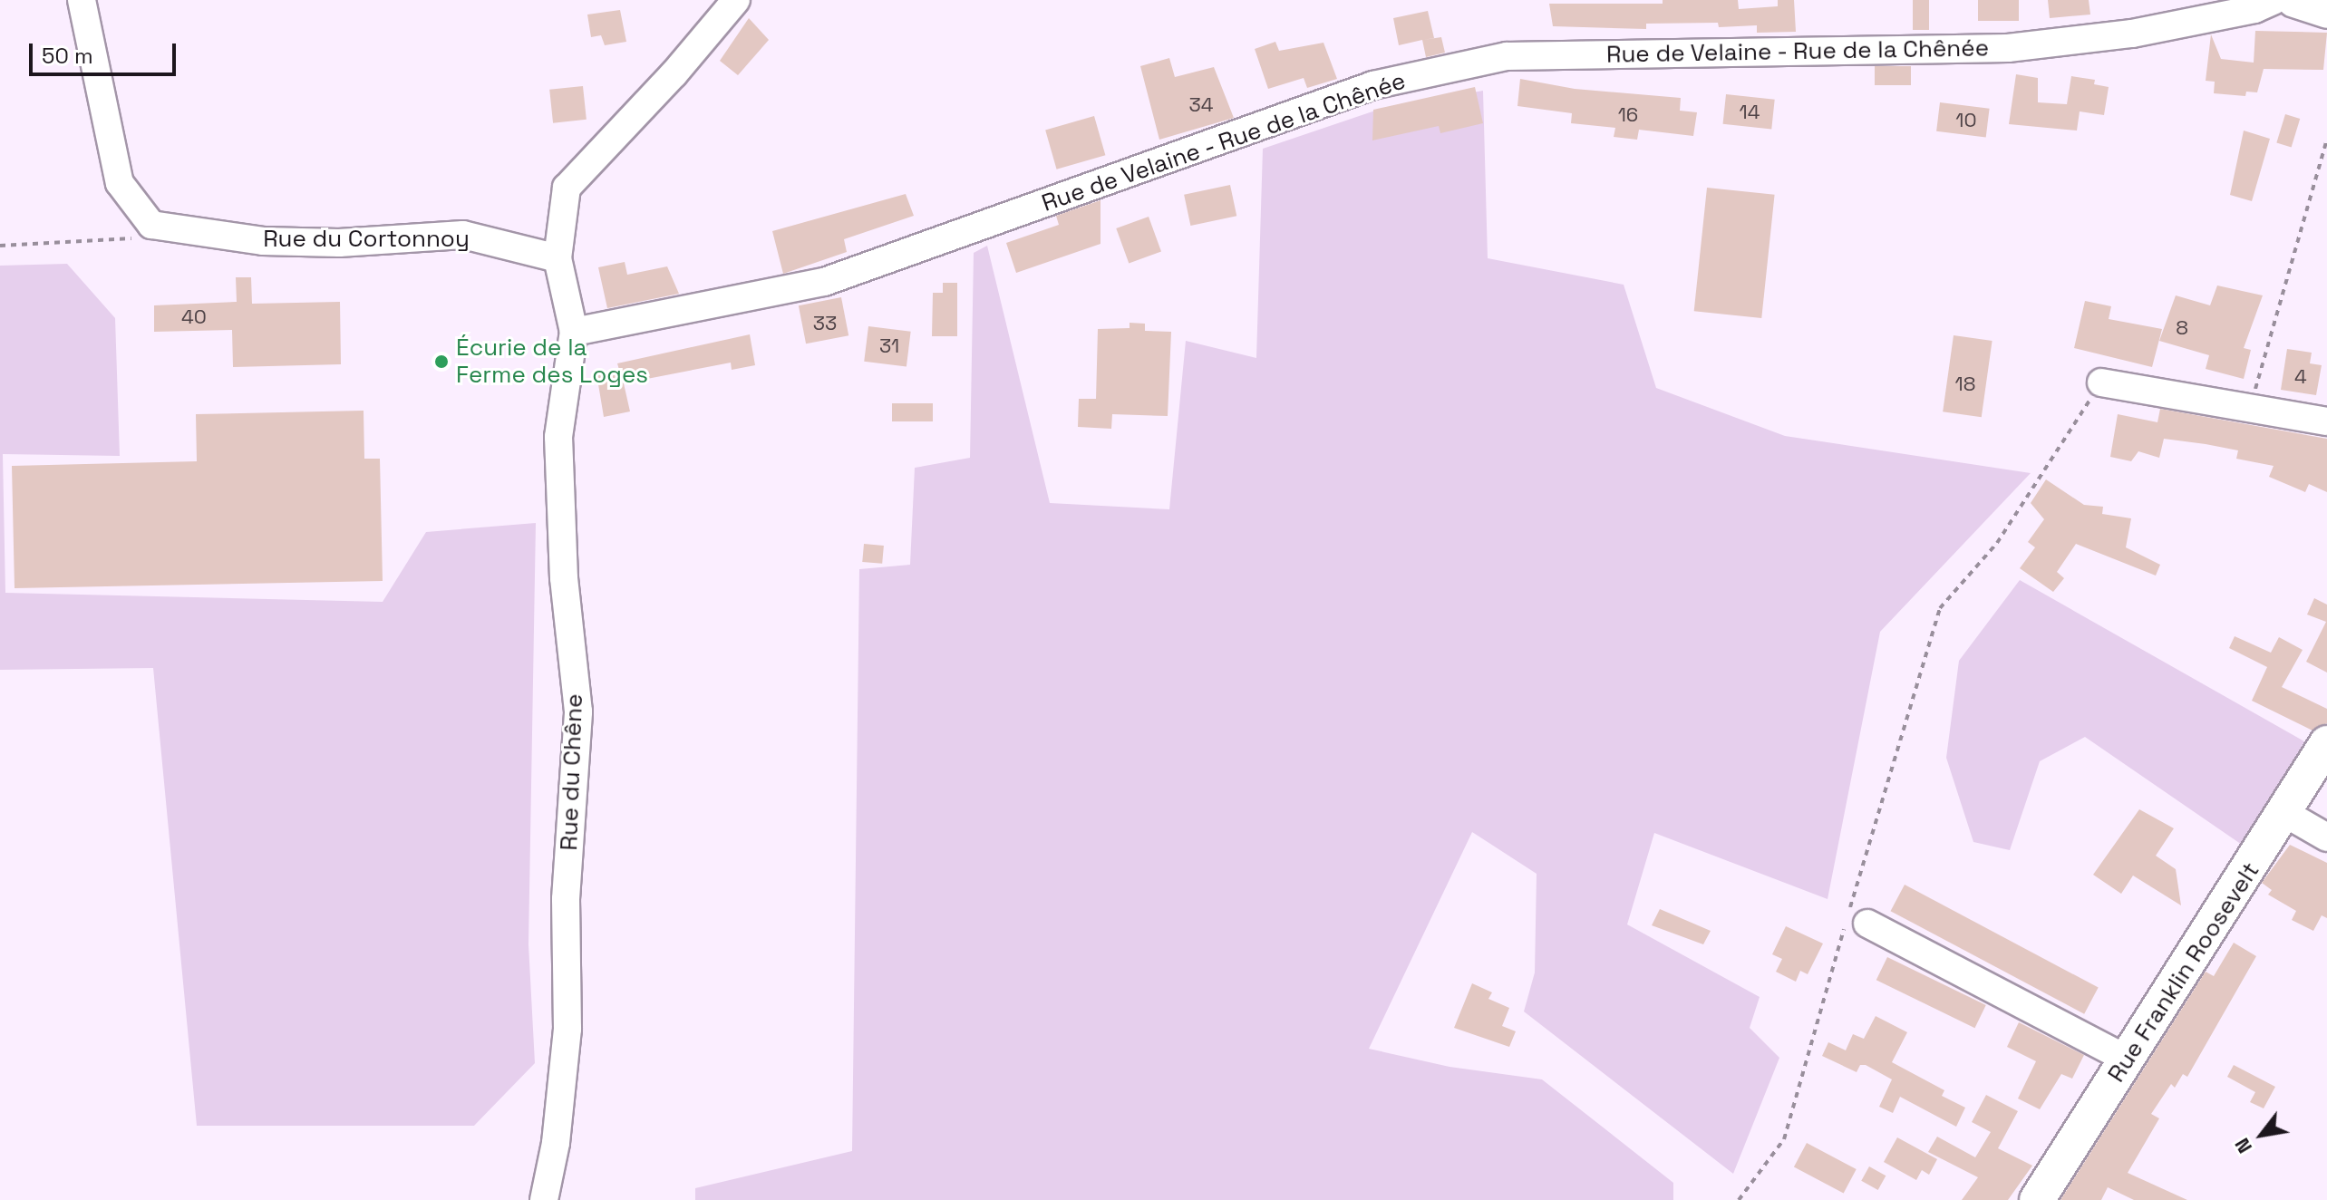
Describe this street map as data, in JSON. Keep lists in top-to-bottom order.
{
  "streets": {
    "main road": ["Rue Franklin Roosevelt"],
    "street": ["Rue de Velaine - Rue de la Chênée", "Rue du Cortonnoy", "Rue du Chêne"]
  },
  "crossings": [
    ["Rue de Velaine - Rue de la Chênée", "Rue du Chêne"],
    ["Rue du Cortonnoy", "Rue du Chêne"]
  ],
  "places": ["Écurie de la Ferme des Loges"],
  "house_numbers": [
    "34",
    "14",
    "16",
    "10",
    "40",
    "33",
    "8",
    "31",
    "4",
    "18"
  ],
  "scale_bar": "50 m",
  "north": "bottom left"
}
